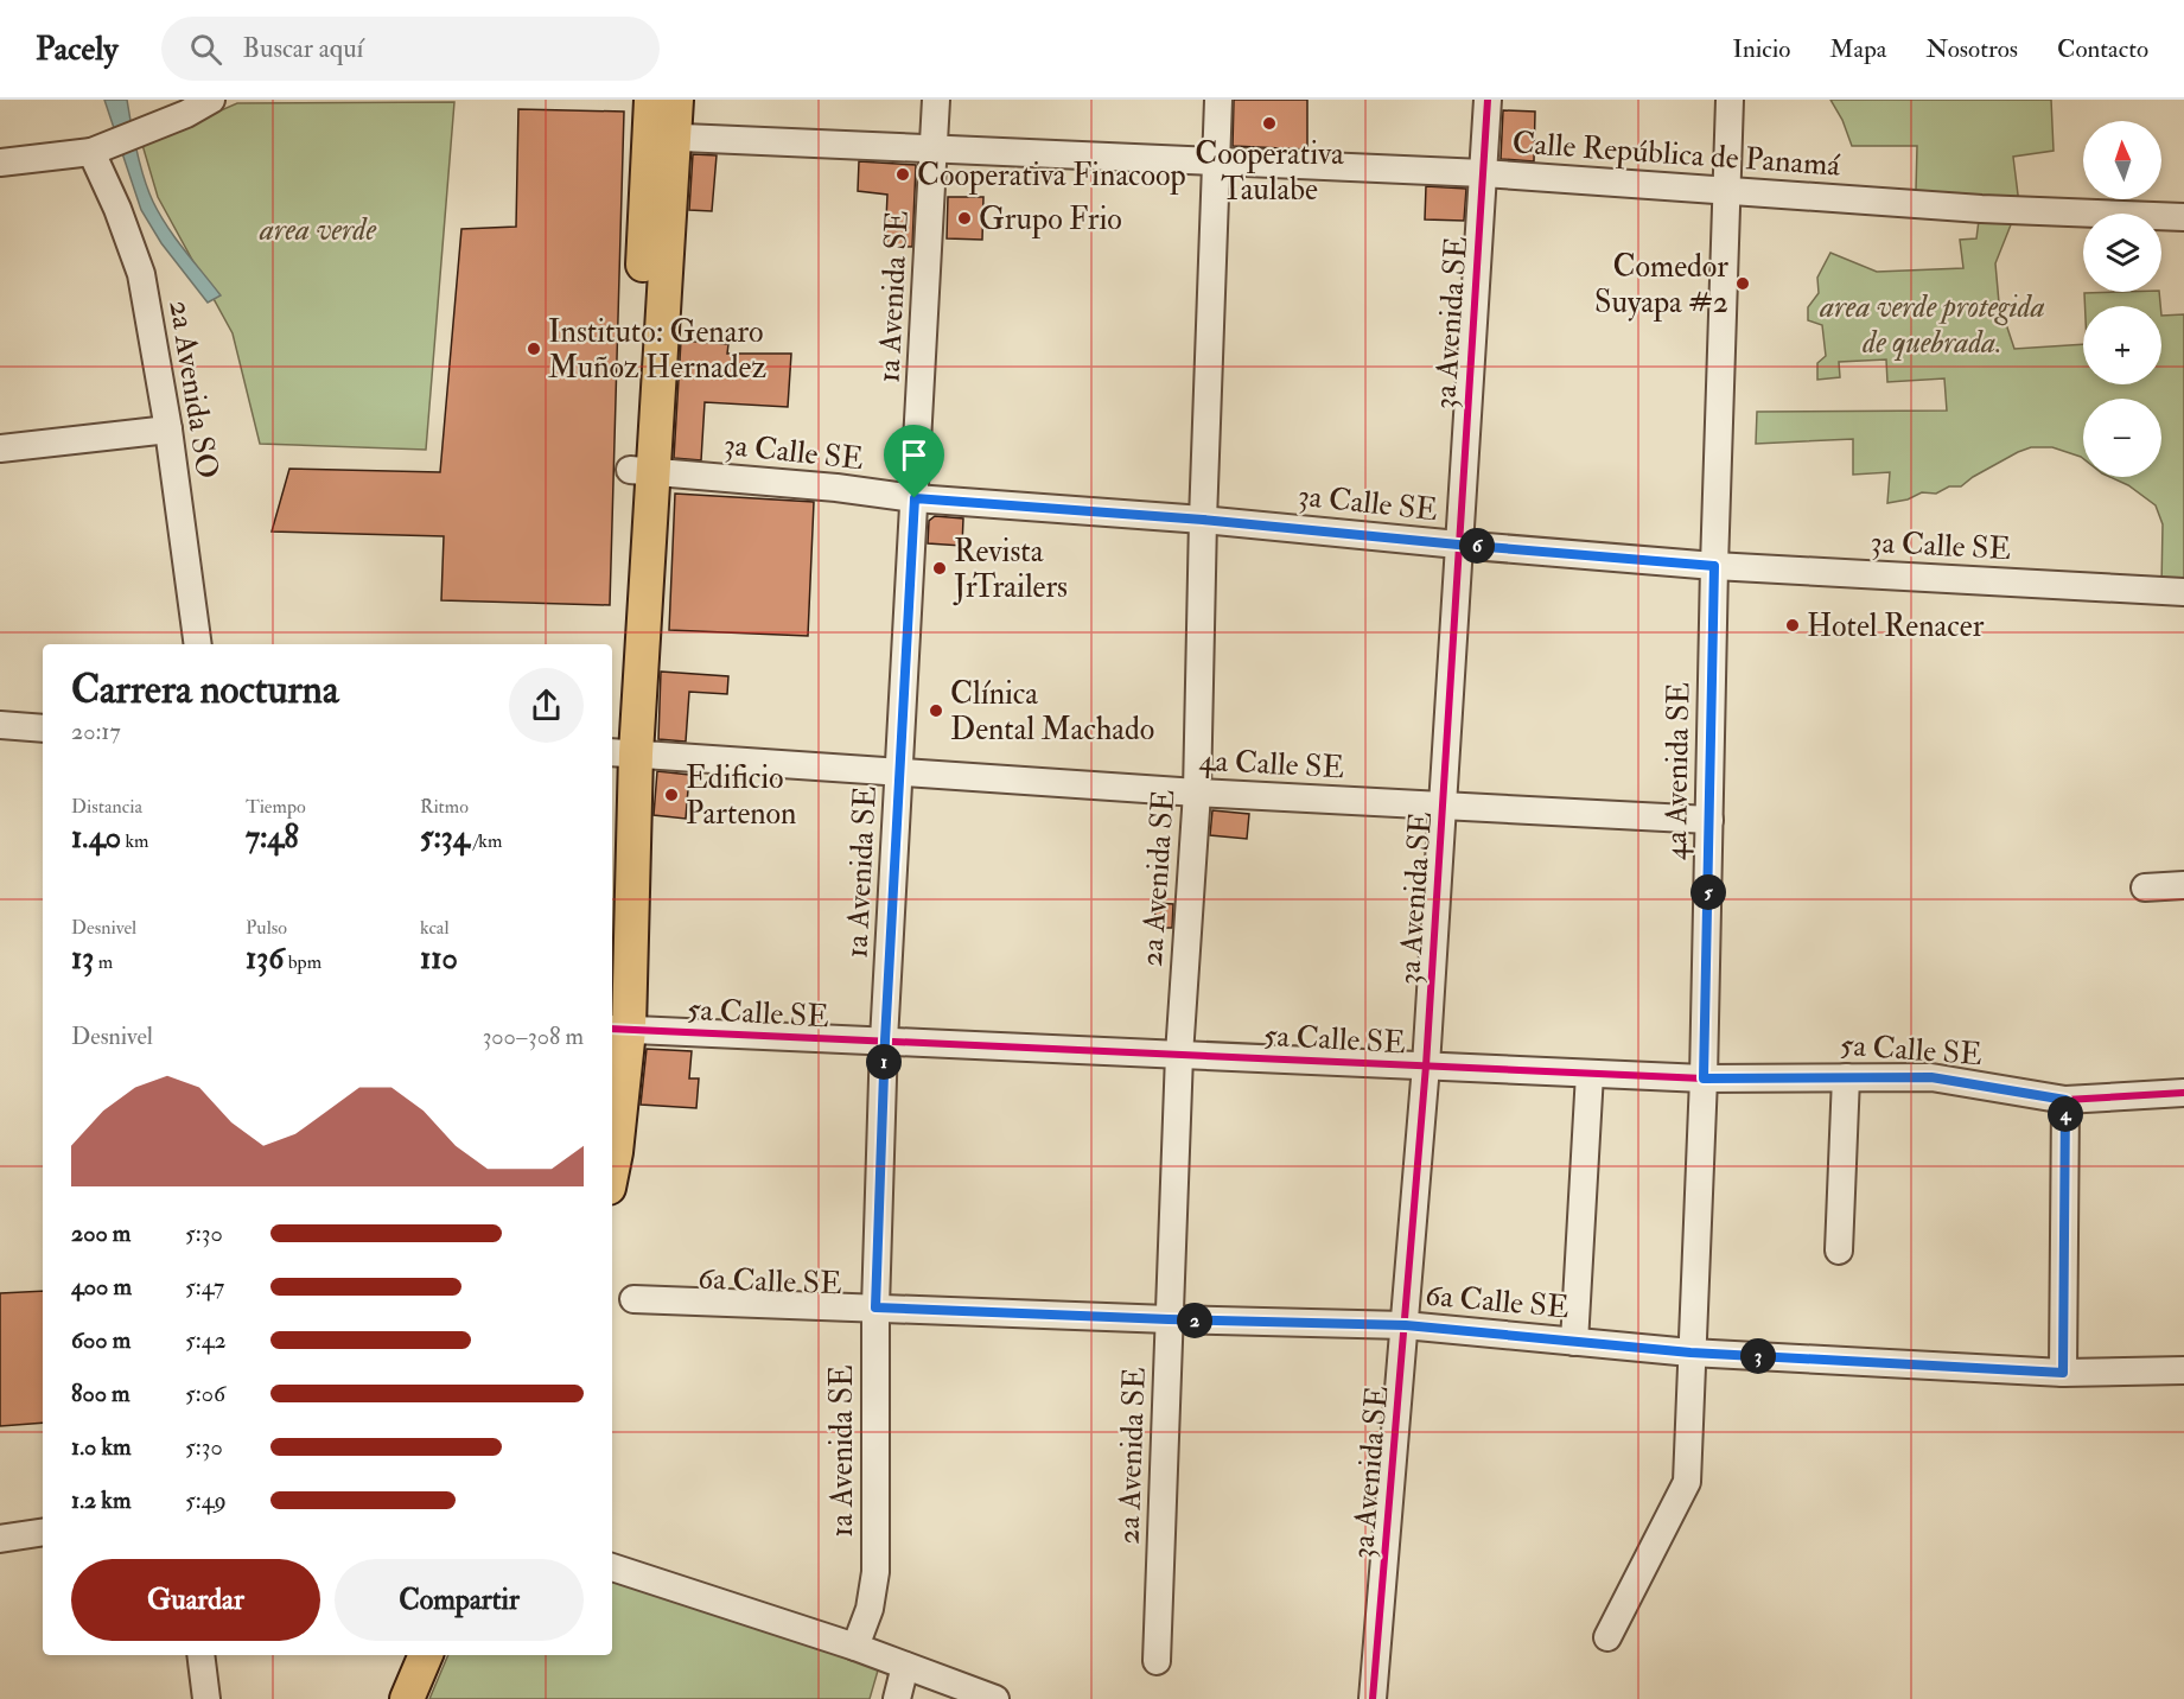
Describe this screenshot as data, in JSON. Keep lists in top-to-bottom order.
{
  "streets": {
    "street": [
      "Calle República de Panamá",
      "1a Avenida SE",
      "3a Avenida SE",
      "2a Avenida SO",
      "3a Calle SE",
      "4a Calle SE",
      "4a Avenida SE",
      "2a Avenida SE",
      "5a Calle SE",
      "6a Calle SE"
    ]
  },
  "crossings": [
    ["Calle República de Panamá", "1a Avenida SE"],
    ["Calle República de Panamá", "3a Avenida SE"],
    ["Calle República de Panamá", "4a Avenida SE"],
    ["Calle República de Panamá", "2a Avenida SE"],
    ["1a Avenida SE", "3a Calle SE"],
    ["1a Avenida SE", "4a Calle SE"],
    ["1a Avenida SE", "5a Calle SE"],
    ["1a Avenida SE", "6a Calle SE"],
    ["3a Avenida SE", "3a Calle SE"],
    ["3a Avenida SE", "4a Calle SE"],
    ["3a Avenida SE", "5a Calle SE"],
    ["3a Avenida SE", "6a Calle SE"],
    ["3a Calle SE", "4a Avenida SE"],
    ["3a Calle SE", "2a Avenida SE"],
    ["4a Calle SE", "4a Avenida SE"],
    ["4a Calle SE", "2a Avenida SE"],
    ["4a Avenida SE", "5a Calle SE"],
    ["4a Avenida SE", "6a Calle SE"],
    ["2a Avenida SE", "5a Calle SE"],
    ["2a Avenida SE", "6a Calle SE"]
  ],
  "parks": ["area verde", "area verde protegida de quebrada."],
  "places": [
    "Cooperativa Taulabe",
    "Cooperativa Finacoop",
    "Grupo Frio",
    "Comedor Suyapa #2",
    "Instituto: Genaro Muñoz Hernadez",
    "Revista JrTrailers",
    "Hotel Renacer",
    "Clínica Dental Machado",
    "Edificio Partenon"
  ],
  "north": "top",
  "page": {
    "header": "Pacely",
    "search": "Buscar aquí",
    "nav": [
      "Inicio",
      "Mapa",
      "Nosotros",
      "Contacto"
    ],
    "map_buttons": ["+", "−"],
    "pins": [
      "6",
      "5",
      "1",
      "4",
      "2",
      "3"
    ],
    "heading": ["Carrera nocturna", "20:17"],
    "stats": [
      ["Distancia", "1.40 km"],
      ["Tiempo", "7:48"],
      ["Ritmo", "5:34 /km"],
      ["Desnivel", "13 m"],
      ["Pulso", "136 bpm"],
      ["kcal", "110"]
    ],
    "chart": ["Desnivel", "300–308 m"],
    "list": [
      {
        "name": "200 m",
        "note": "5:30"
      },
      {
        "name": "400 m",
        "note": "5:47"
      },
      {
        "name": "600 m",
        "note": "5:42"
      },
      {
        "name": "800 m",
        "note": "5:06"
      },
      {
        "name": "1.0 km",
        "note": "5:30"
      },
      {
        "name": "1.2 km",
        "note": "5:49"
      }
    ],
    "buttons": ["Guardar", "Compartir"]
  }
}
